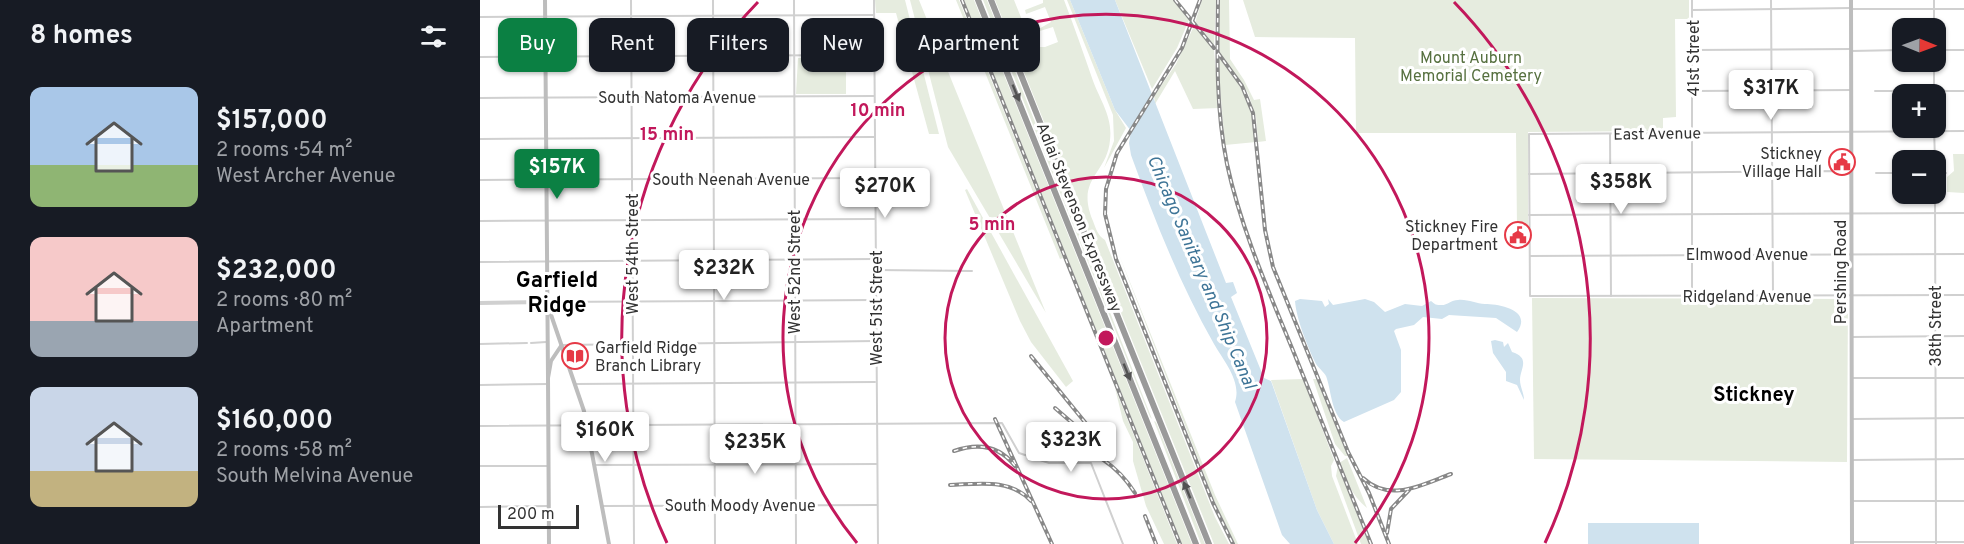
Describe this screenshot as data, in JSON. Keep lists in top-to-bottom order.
{
  "streets": {
    "highway": ["Adlai Stevenson Expressway"],
    "main road": ["Pershing Road"],
    "street": [
      "41st Street",
      "South Natoma Avenue",
      "East Avenue",
      "South Neenah Avenue",
      "West 54th Street",
      "Elmwood Avenue",
      "West 52nd Street",
      "Ridgeland Avenue",
      "West 51st Street",
      "38th Street",
      "South Moody Avenue"
    ]
  },
  "crossings": [
    ["41st Street", "East Avenue"],
    ["41st Street", "Elmwood Avenue"],
    ["41st Street", "Ridgeland Avenue"],
    ["South Natoma Avenue", "West 54th Street"],
    ["South Natoma Avenue", "West 52nd Street"],
    ["South Natoma Avenue", "West 51st Street"],
    ["East Avenue", "Pershing Road"],
    ["South Neenah Avenue", "West 54th Street"],
    ["South Neenah Avenue", "West 52nd Street"],
    ["South Neenah Avenue", "West 51st Street"],
    ["West 54th Street", "South Moody Avenue"],
    ["Elmwood Avenue", "Pershing Road"],
    ["Elmwood Avenue", "Ridgeland Avenue"],
    ["Elmwood Avenue", "38th Street"],
    ["West 52nd Street", "South Moody Avenue"],
    ["Pershing Road", "Ridgeland Avenue"],
    ["Ridgeland Avenue", "38th Street"],
    ["West 51st Street", "South Moody Avenue"]
  ],
  "districts": ["Garfield Ridge", "Stickney"],
  "water": ["Chicago Sanitary and Ship Canal"],
  "parks": ["Mount Auburn Memorial Cemetery"],
  "places": {
    "public building": ["Stickney Village Hall", "Stickney Fire Department"],
    "library": ["Garfield Ridge Branch Library"]
  },
  "scale_bar": "200 m",
  "north": "right",
  "page": {
    "heading": "8 homes",
    "map_buttons": ["+", "−"],
    "chip": [
      "Buy",
      "Rent",
      "Filters",
      "New",
      "Apartment"
    ],
    "price": [
      "$317K",
      "$157K",
      "$358K",
      "$270K",
      "$232K",
      "$160K",
      "$323K",
      "$235K"
    ],
    "list": [
      {
        "name": "$157,000",
        "note": "2 rooms · 54 m² · West Archer Avenue"
      },
      {
        "name": "$232,000",
        "note": "2 rooms · 80 m² · Apartment"
      },
      {
        "name": "$160,000",
        "note": "2 rooms · 58 m² · South Melvina Avenue"
      }
    ],
    "scale": "200 m"
  },
  "rings": ["10 min", "15 min", "5 min"]
}
